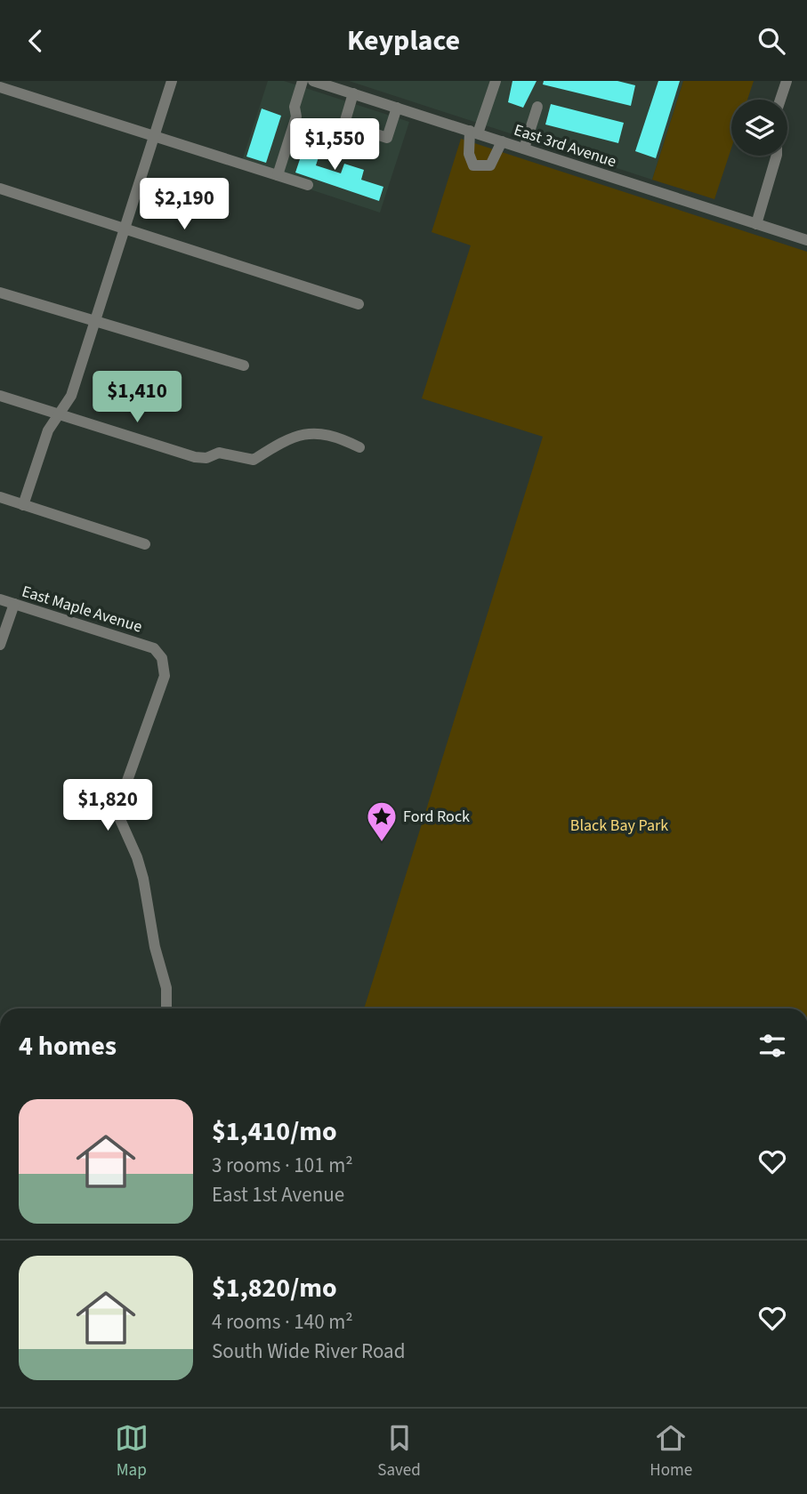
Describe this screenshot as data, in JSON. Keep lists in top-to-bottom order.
{
  "streets": {
    "street": ["East 3rd Avenue", "East Maple Avenue"]
  },
  "parks": ["Black Bay Park"],
  "places": {
    "place": ["Ford Rock"]
  },
  "page": {
    "header": "Keyplace",
    "price": [
      "$1,550",
      "$2,190",
      "$1,410",
      "$1,820"
    ],
    "heading": "4 homes",
    "list": [
      {
        "name": "$1,410/mo",
        "note": "3 rooms · 101 m² · East 1st Avenue"
      },
      {
        "name": "$1,820/mo",
        "note": "4 rooms · 140 m² · South Wide River Road"
      }
    ],
    "tabs": ["Map", "Saved", "Home"]
  }
}
